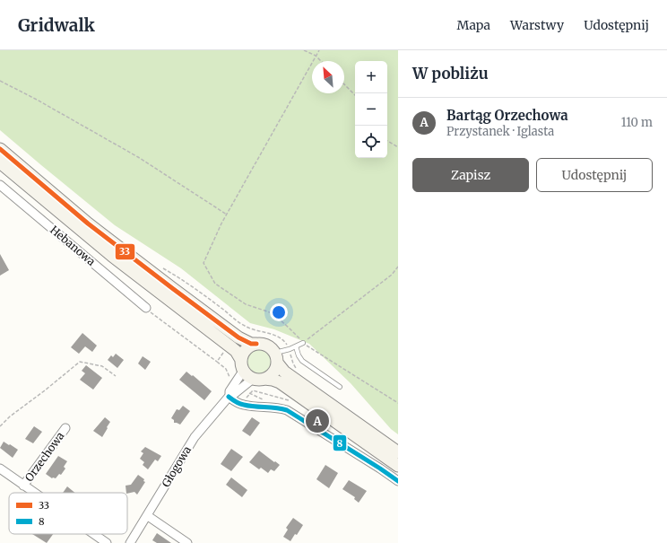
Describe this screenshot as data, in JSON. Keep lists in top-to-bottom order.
{
  "streets": {
    "street": ["Hebanowa", "Orzechowa", "Głogowa"]
  },
  "lines": ["transit line 33", "transit line 8"],
  "legend": ["33", "8"],
  "north": "top left",
  "page": {
    "header": "Gridwalk",
    "nav": ["Mapa", "Warstwy", "Udostępnij"],
    "heading": "W pobliżu",
    "map_buttons": ["+", "−"],
    "list": [
      {
        "mark": "A",
        "name": "Bartąg Orzechowa",
        "note": "Przystanek · Iglasta",
        "value": "110 m"
      }
    ],
    "buttons": ["Zapisz", "Udostępnij"],
    "pins": "A"
  }
}
